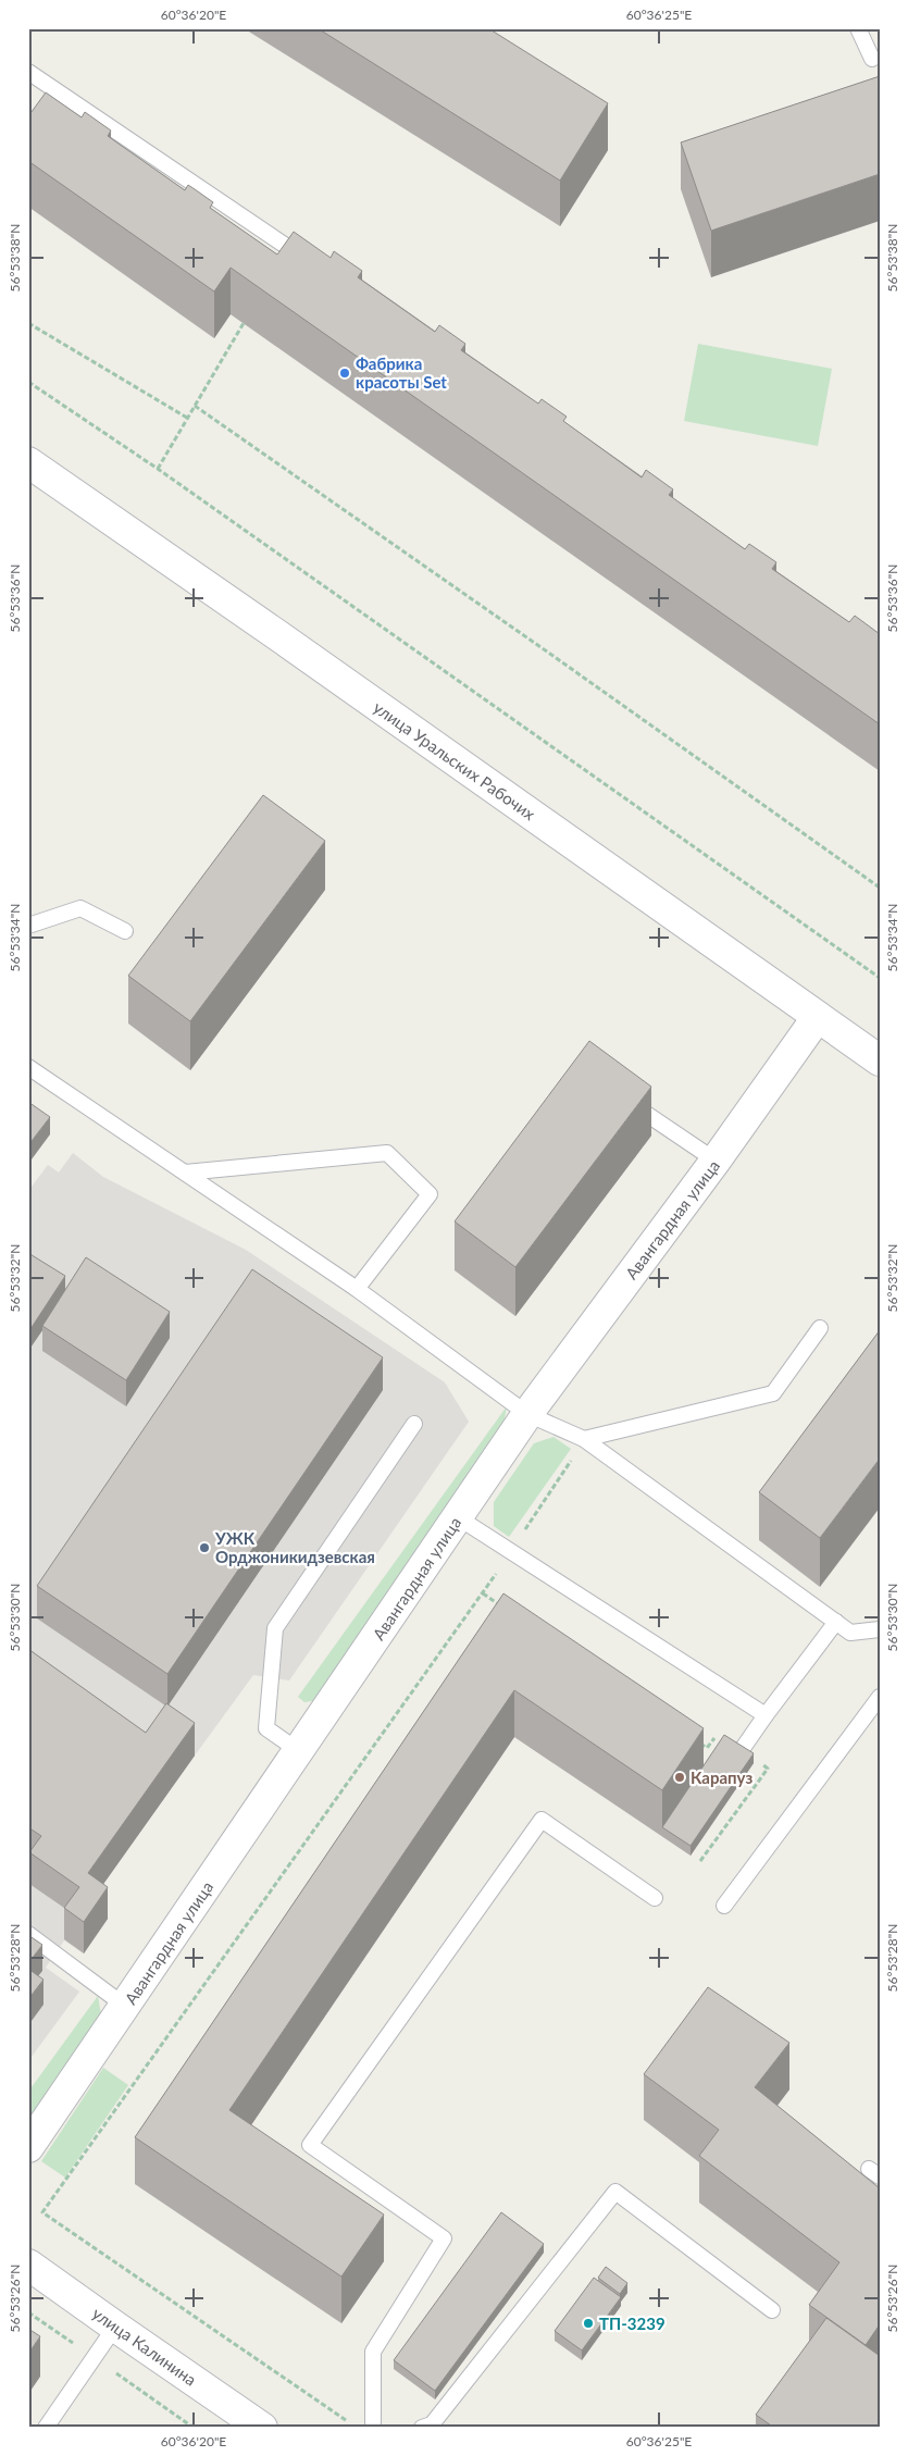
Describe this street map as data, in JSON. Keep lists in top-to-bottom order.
{
  "streets": {
    "street": ["улица Уральских Рабочих", "Авангардная улица", "улица Калинина"]
  },
  "crossings": [
    ["улица Уральских Рабочих", "Авангардная улица"]
  ],
  "places": [
    "Фабрика красоты Set",
    "УЖК Орджоникидзевская",
    "Карапуз",
    "ТП-3239"
  ],
  "coordinates": [
    "60°36'20\"E",
    "60°36'25\"E",
    "56°53'38\"N",
    "56°53'36\"N",
    "56°53'34\"N",
    "56°53'32\"N",
    "56°53'30\"N",
    "56°53'28\"N",
    "56°53'26\"N"
  ]
}
